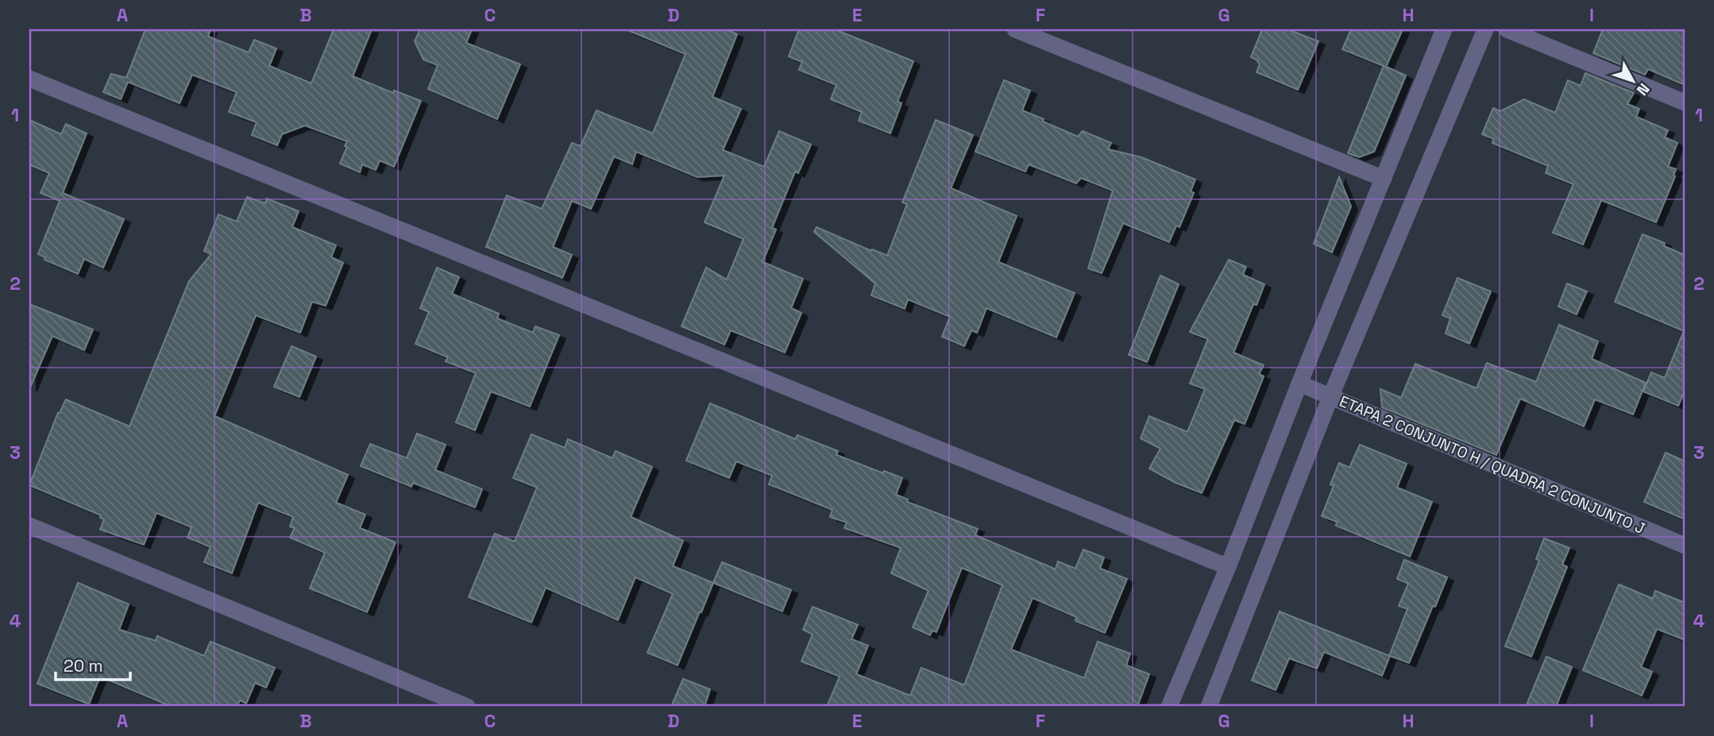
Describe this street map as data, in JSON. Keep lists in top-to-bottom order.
{
  "streets": {
    "street": ["ETAPA 2 CONJUNTO H / QUADRA 2 CONJUNTO J"]
  },
  "scale_bar": "20 m",
  "north": "bottom right",
  "grid": {
    "columns": [
      "A",
      "B",
      "C",
      "D",
      "E",
      "F",
      "G",
      "H",
      "I"
    ],
    "rows": [
      "1",
      "2",
      "3",
      "4"
    ]
  }
}
